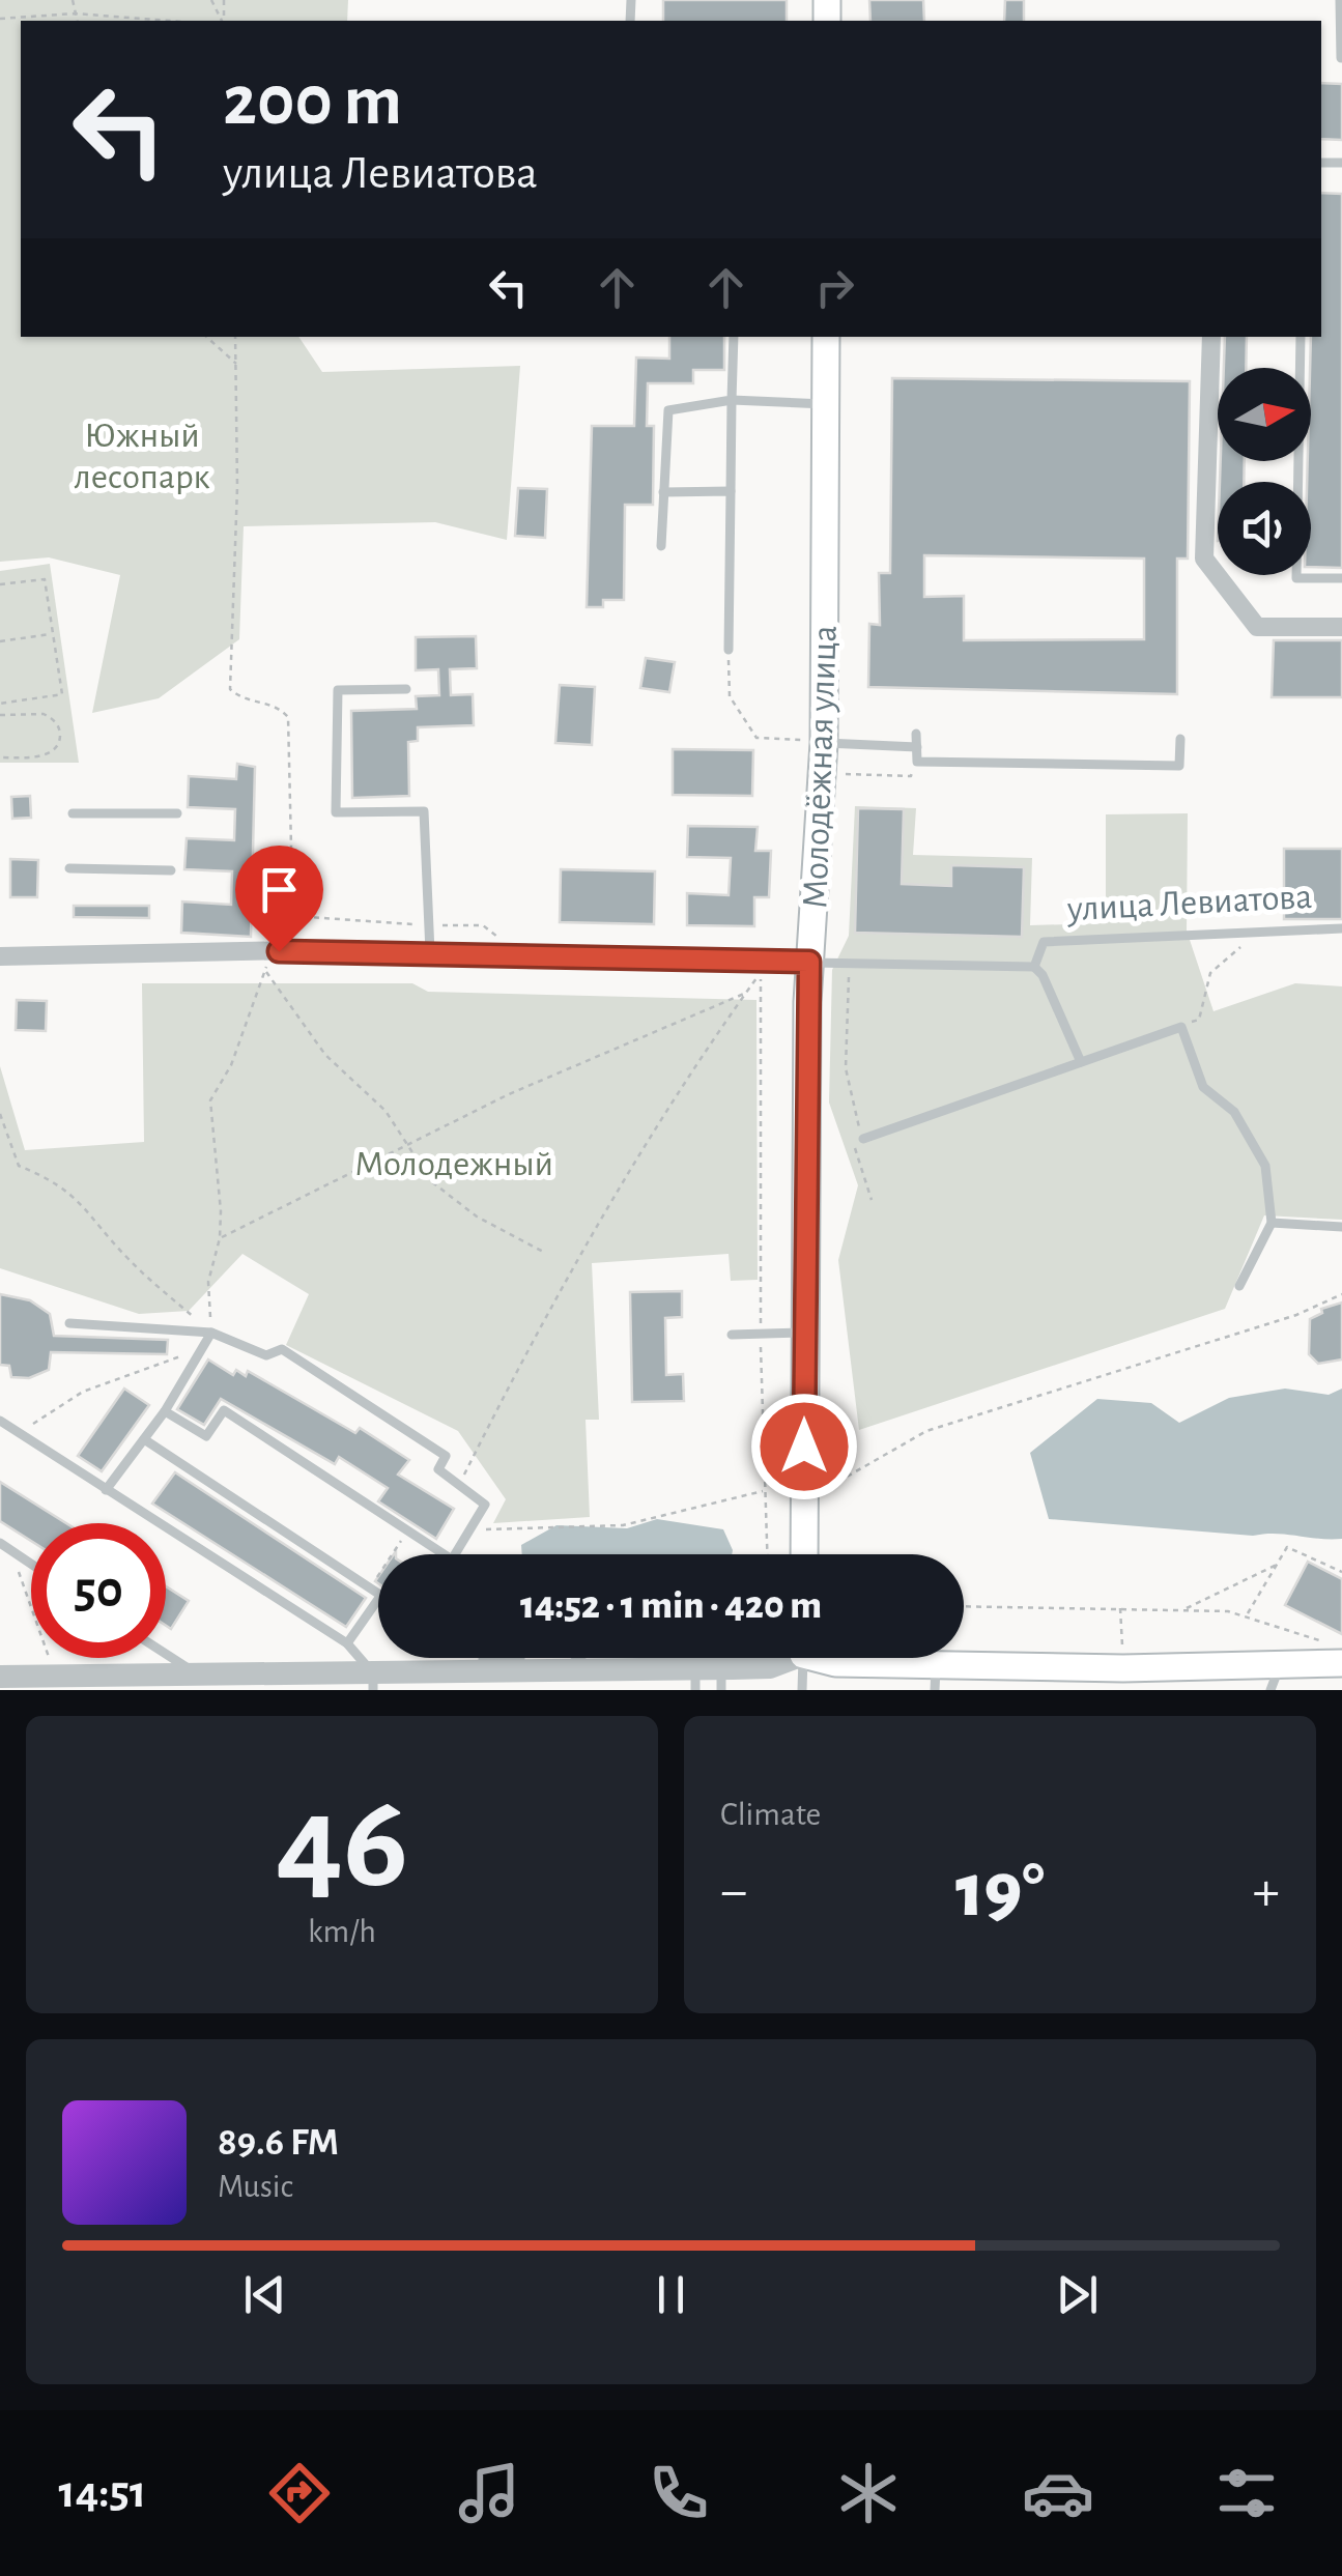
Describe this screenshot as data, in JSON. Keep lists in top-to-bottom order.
{
  "streets": {
    "main road": ["Молодёжная улица"],
    "street": ["улица Левиатова"]
  },
  "crossings": [
    ["Молодёжная улица", "улица Левиатова"]
  ],
  "parks": ["Южный лесопарк", "Молодежный"],
  "north": "right",
  "page": {
    "turn": ["200 m", "улица Левиатова"],
    "limit": "50",
    "trip": "14:52 · 1 min · 420 m",
    "tile": [
      ["46", "km/h"],
      "Climate"
    ],
    "heat": ["−", "19°", "+"],
    "song": ["89.6 FM", "Music"],
    "tabs": "14:51"
  }
}
